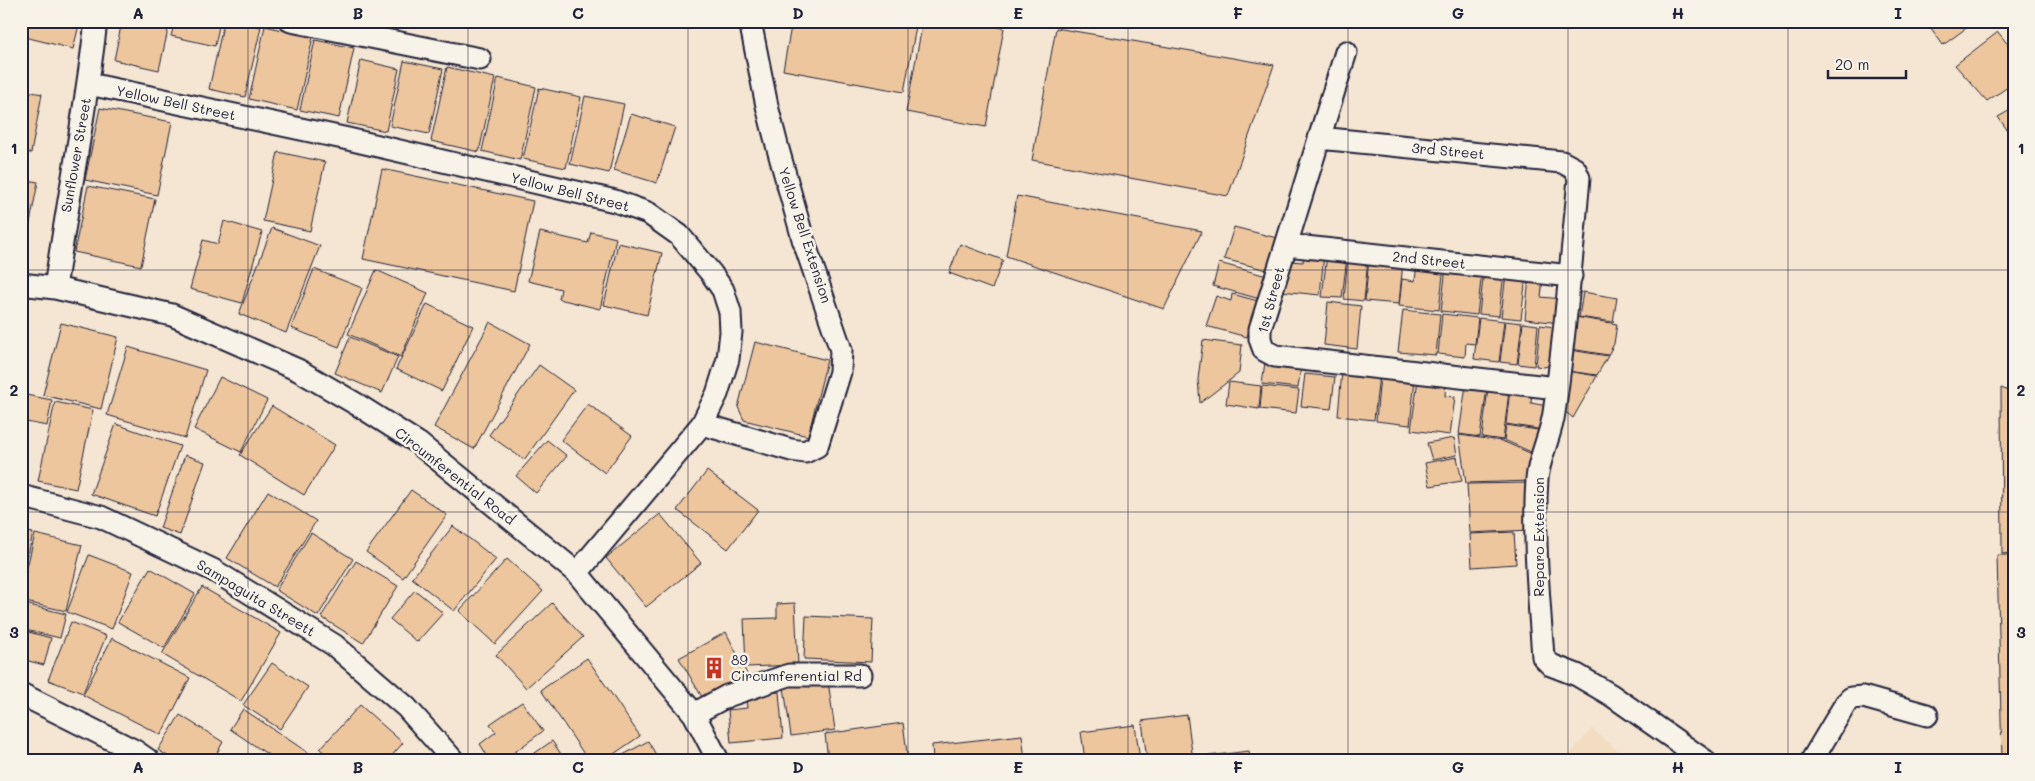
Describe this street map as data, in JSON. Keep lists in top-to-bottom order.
{
  "streets": {
    "street": [
      "Yellow Bell Street",
      "3rd Street",
      "Sunflower Street",
      "Yellow Bell Extension",
      "2nd Street",
      "1st Street",
      "Circumferential Road",
      "Reparo Extension",
      "Sampaguita Streett"
    ]
  },
  "crossings": [
    ["Yellow Bell Street", "Sunflower Street"],
    ["Yellow Bell Street", "Yellow Bell Extension"],
    ["Yellow Bell Street", "Circumferential Road"],
    ["3rd Street", "1st Street"],
    ["3rd Street", "Reparo Extension"],
    ["Sunflower Street", "Circumferential Road"],
    ["2nd Street", "1st Street"],
    ["2nd Street", "Reparo Extension"],
    ["1st Street", "Reparo Extension"]
  ],
  "places": {
    "building": ["89 Circumferential Rd"]
  },
  "scale_bar": "20 m",
  "grid": {
    "columns": [
      "A",
      "B",
      "C",
      "D",
      "E",
      "F",
      "G",
      "H",
      "I"
    ],
    "rows": ["1", "2", "3"]
  }
}
